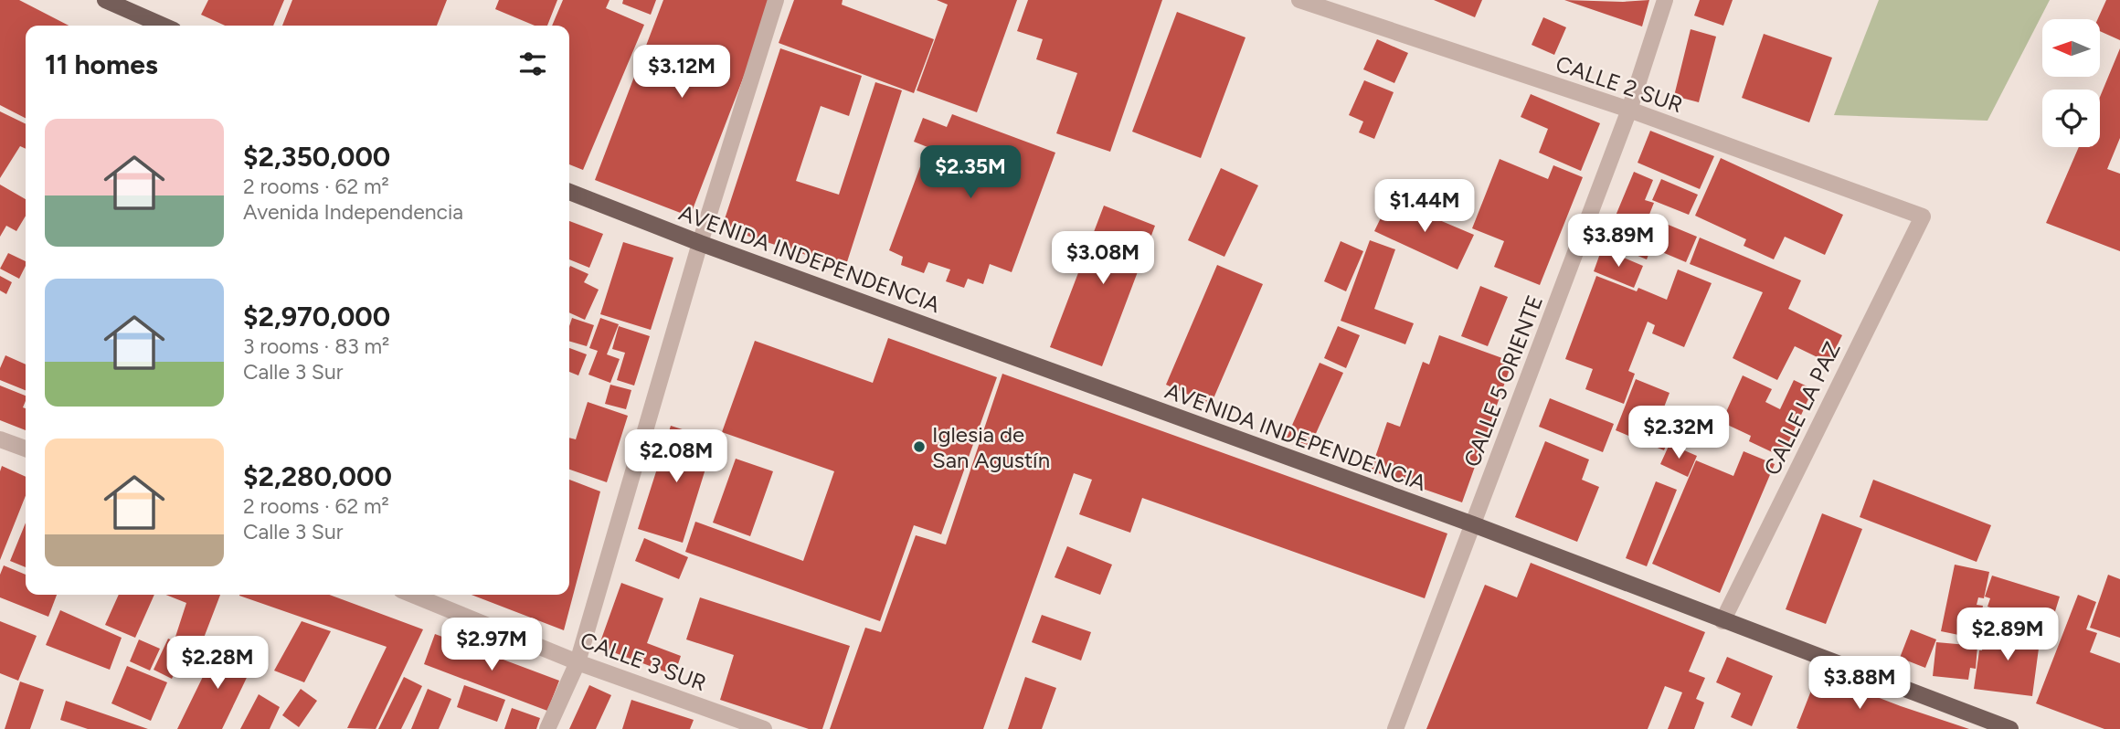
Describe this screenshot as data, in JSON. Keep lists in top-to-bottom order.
{
  "streets": {
    "main road": ["AVENIDA INDEPENDENCIA"],
    "street": [
      "CALLE 2 SUR",
      "CALLE 5 ORIENTE",
      "CALLE LA PAZ",
      "CALLE 3 SUR"
    ]
  },
  "crossings": [
    ["CALLE 2 SUR", "CALLE 5 ORIENTE"],
    ["CALLE 2 SUR", "CALLE LA PAZ"],
    ["AVENIDA INDEPENDENCIA", "CALLE 5 ORIENTE"],
    ["AVENIDA INDEPENDENCIA", "CALLE LA PAZ"]
  ],
  "places": ["Iglesia de San Agustín"],
  "north": "left",
  "page": {
    "heading": "11 homes",
    "price": [
      "$3.12M",
      "$2.35M",
      "$1.44M",
      "$3.89M",
      "$3.08M",
      "$2.32M",
      "$2.08M",
      "$2.89M",
      "$2.97M",
      "$2.28M",
      "$3.88M"
    ],
    "list": [
      {
        "name": "$2,350,000",
        "note": "2 rooms · 62 m² · Avenida Independencia"
      },
      {
        "name": "$2,970,000",
        "note": "3 rooms · 83 m² · Calle 3 Sur"
      },
      {
        "name": "$2,280,000",
        "note": "2 rooms · 62 m² · Calle 3 Sur"
      }
    ]
  }
}
